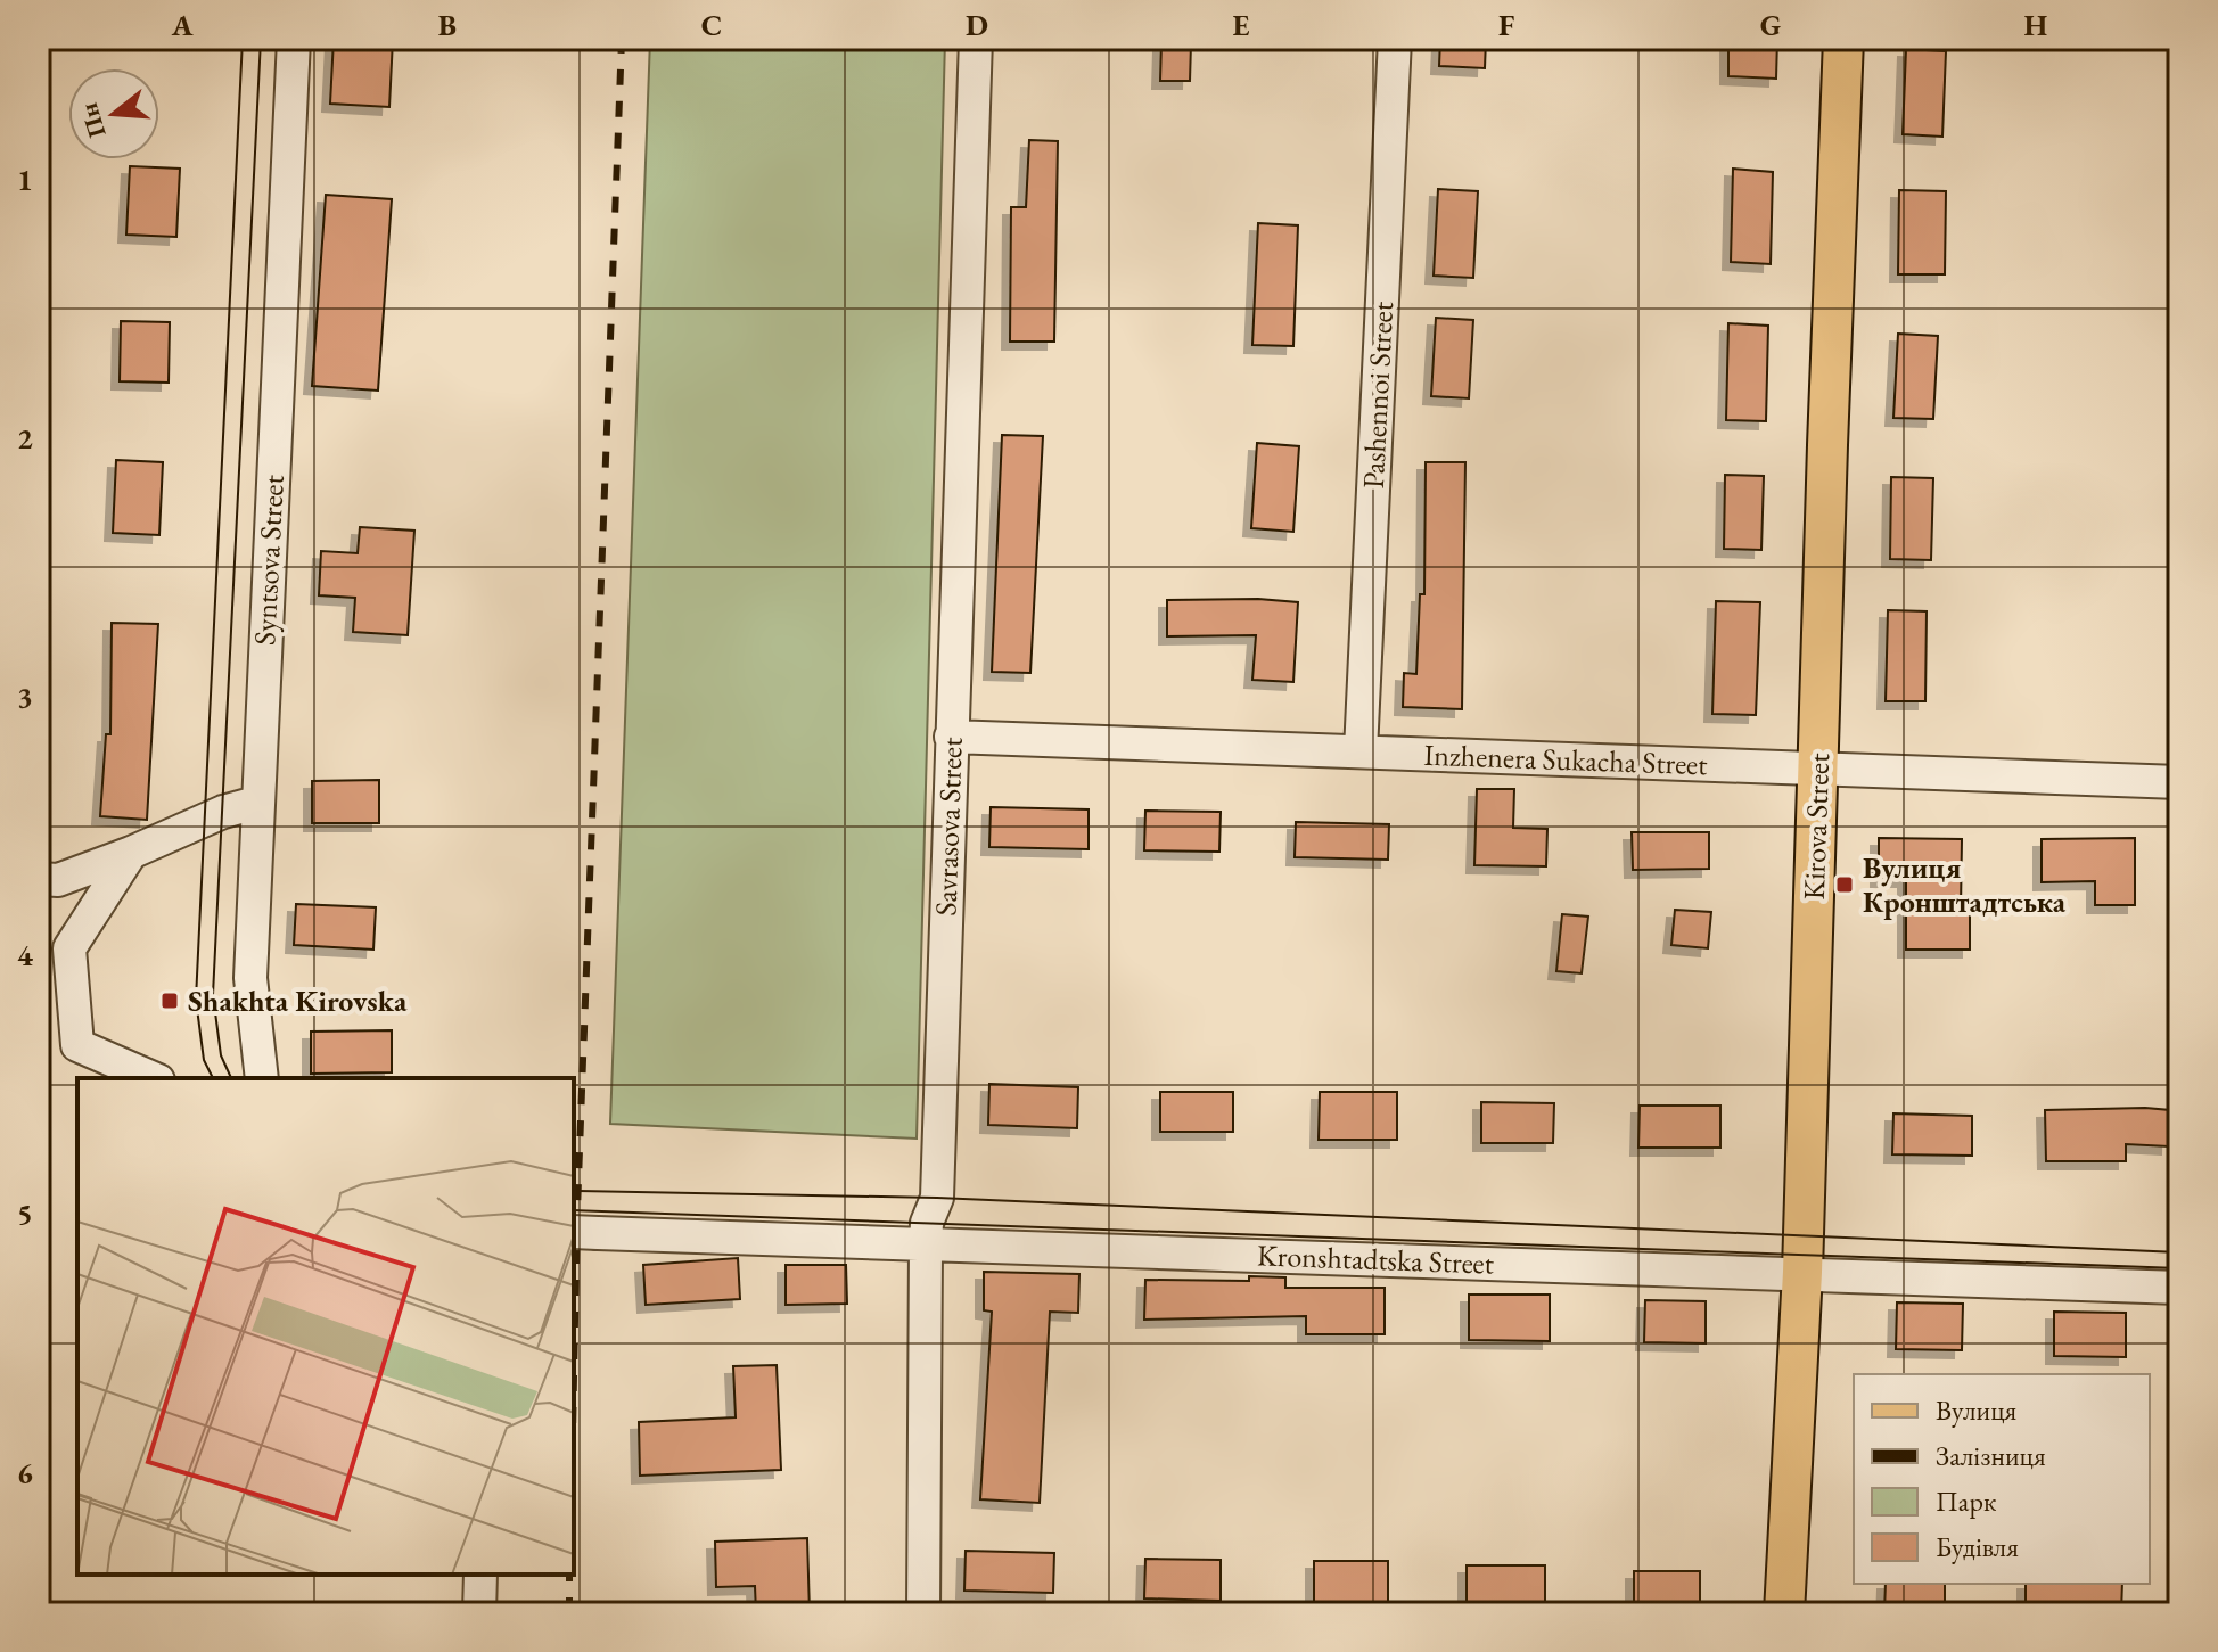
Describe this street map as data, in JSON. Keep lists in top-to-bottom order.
{
  "streets": {
    "main road": ["Kirova Street"],
    "street": [
      "Pashennoi Street",
      "Syntsova Street",
      "Inzhenera Sukacha Street",
      "Savrasova Street",
      "Kronshtadtska Street"
    ]
  },
  "crossings": [
    ["Pashennoi Street", "Inzhenera Sukacha Street"],
    ["Inzhenera Sukacha Street", "Savrasova Street"],
    ["Inzhenera Sukacha Street", "Kirova Street"],
    ["Savrasova Street", "Kronshtadtska Street"],
    ["Kirova Street", "Kronshtadtska Street"]
  ],
  "places": {
    "transit": ["Вулиця Кронштадтська", "Shakhta Kirovska"]
  },
  "legend": [
    "Вулиця",
    "Залізниця",
    "Парк",
    "Будівля"
  ],
  "north": "left",
  "grid": {
    "columns": [
      "A",
      "B",
      "C",
      "D",
      "E",
      "F",
      "G",
      "H"
    ],
    "rows": [
      "1",
      "2",
      "3",
      "4",
      "5",
      "6"
    ]
  }
}
